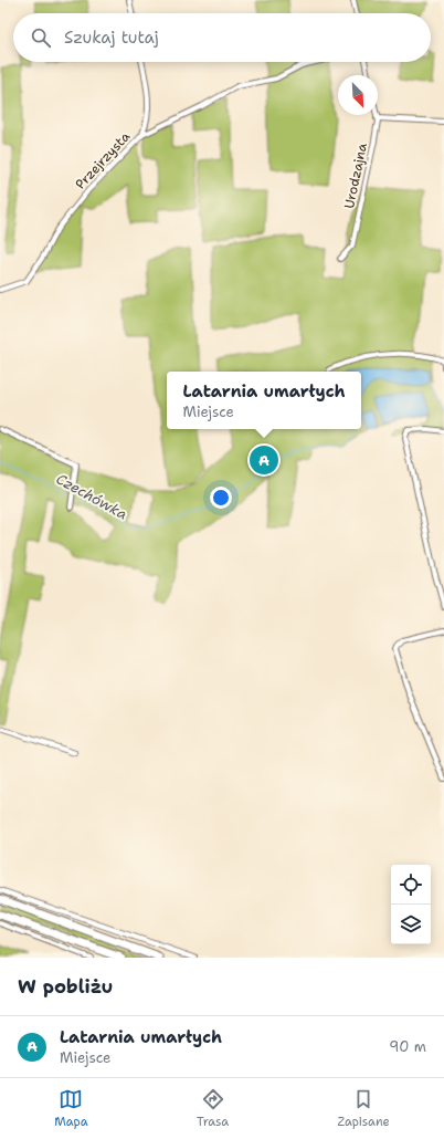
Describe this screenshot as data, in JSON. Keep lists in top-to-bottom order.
{
  "streets": {
    "street": ["Przejrzysta", "Urodzajna"]
  },
  "water": ["Czechówka"],
  "north": "bottom right",
  "page": {
    "search": "Szukaj tutaj",
    "popup": ["Latarnia umarłych", "Miejsce"],
    "pins": "A",
    "heading": "W pobliżu",
    "list": [
      {
        "mark": "A",
        "name": "Latarnia umarłych",
        "note": "Miejsce",
        "value": "90 m"
      }
    ],
    "nav": ["Mapa", "Trasa", "Zapisane"]
  }
}
